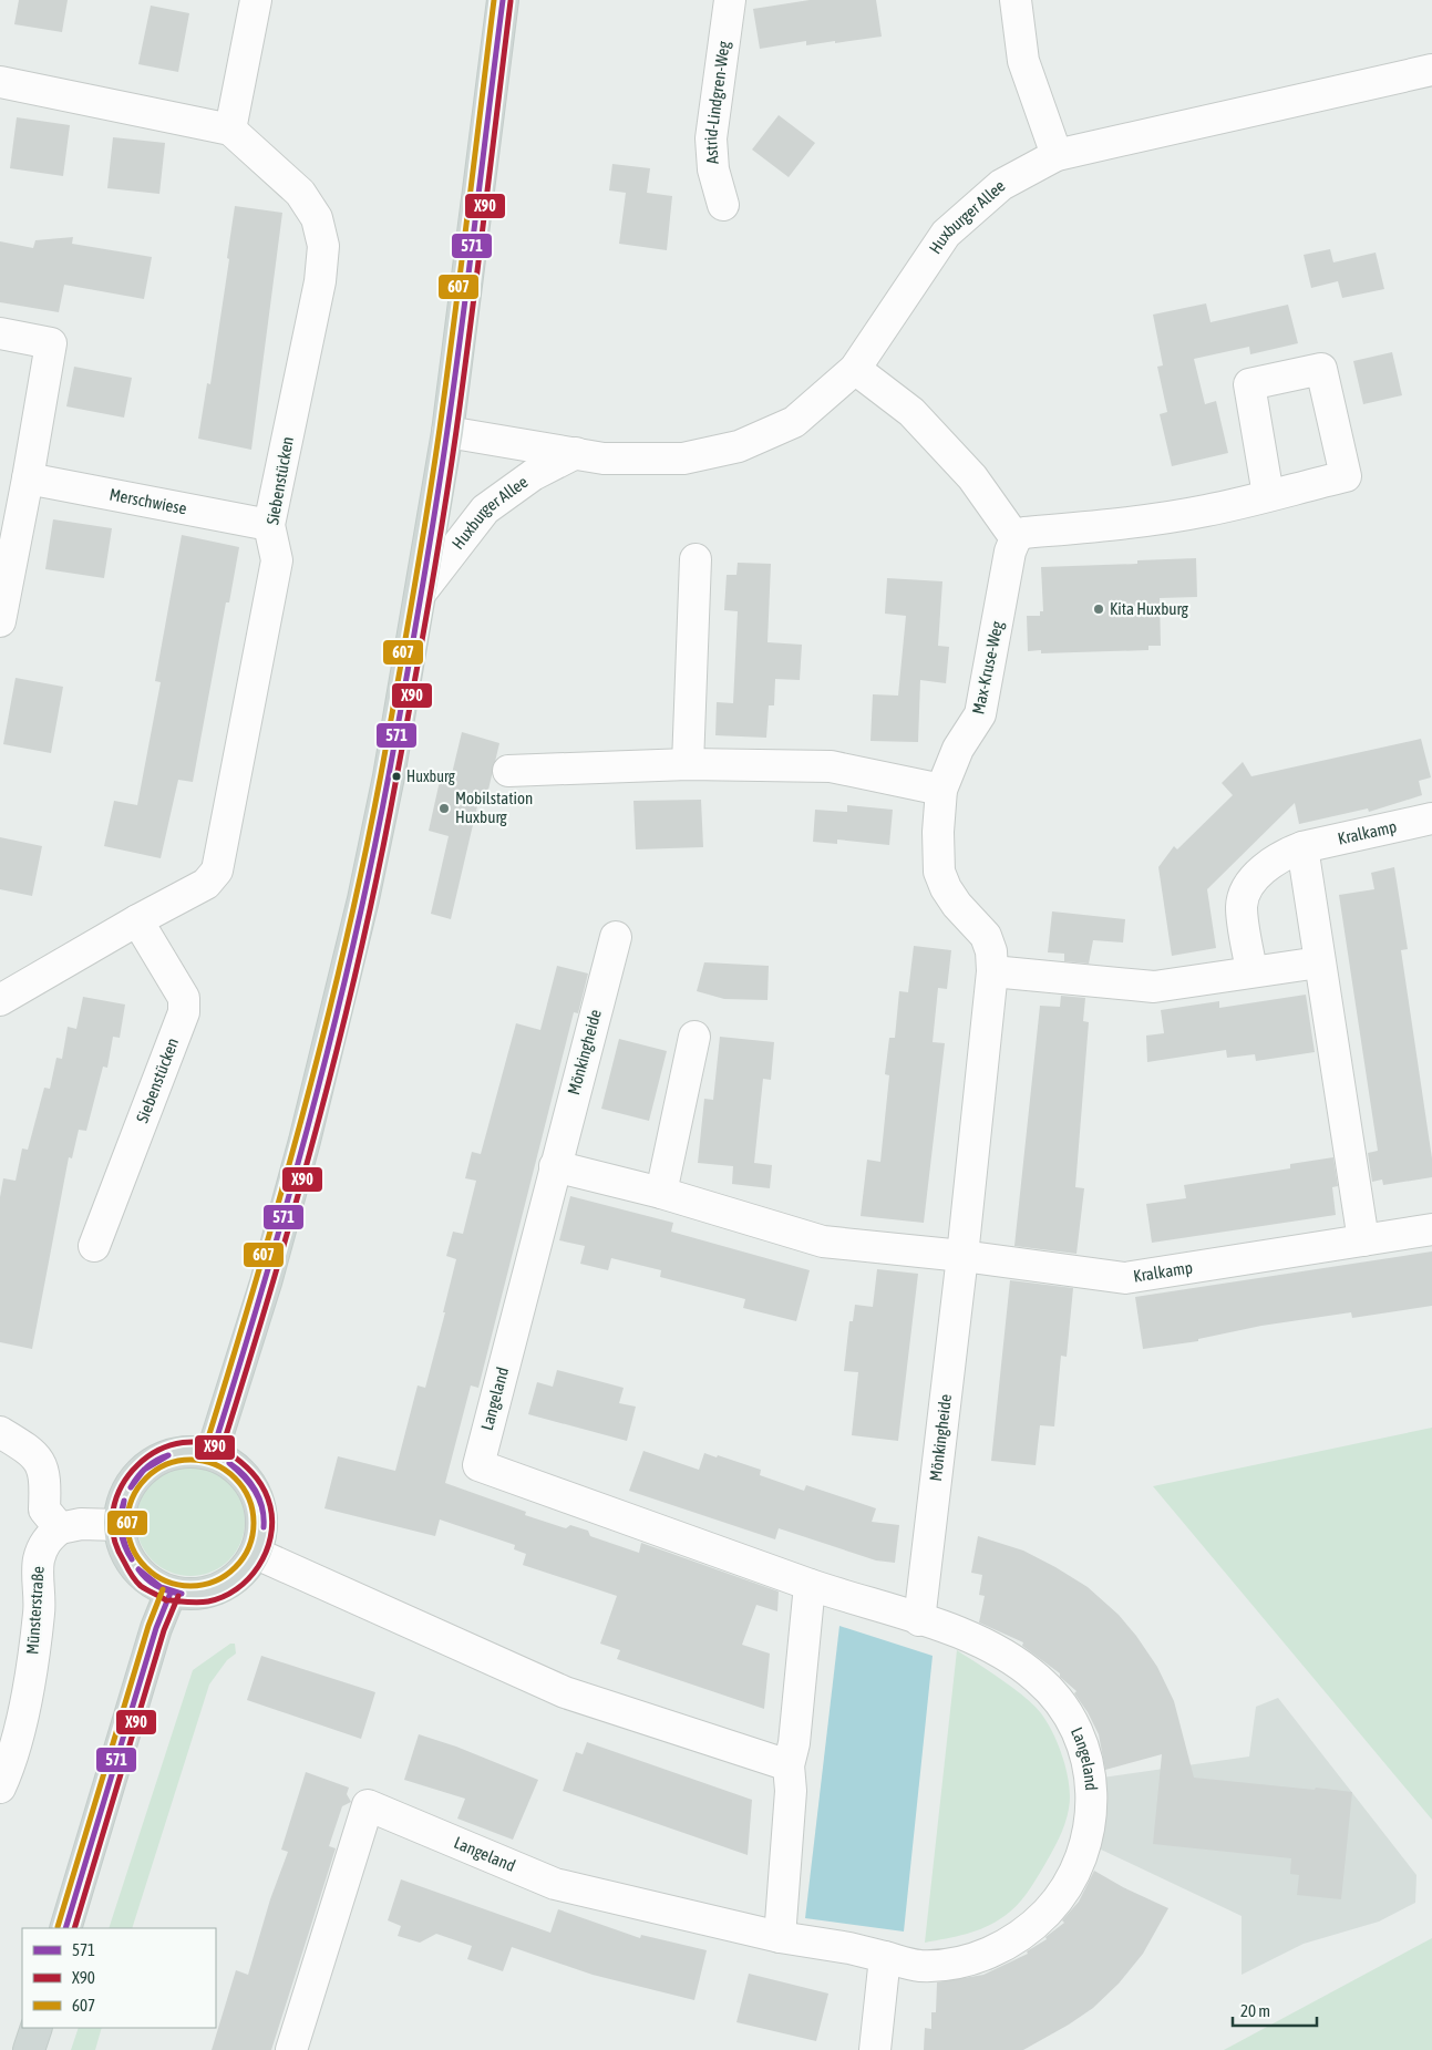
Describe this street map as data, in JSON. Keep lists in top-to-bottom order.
{
  "streets": {
    "street": [
      "Astrid-Lindgren-Weg",
      "Huxburger Allee",
      "Siebenstücken",
      "Merschwiese",
      "Max-Kruse-Weg",
      "Kralkamp",
      "Mönkingheide",
      "Langeland",
      "Münsterstraße"
    ]
  },
  "crossings": [
    ["Siebenstücken", "Merschwiese"],
    ["Max-Kruse-Weg", "Mönkingheide"],
    ["Kralkamp", "Mönkingheide"],
    ["Mönkingheide", "Langeland"]
  ],
  "places": ["Kita Huxburg", "Huxburg", "Mobilstation Huxburg"],
  "lines": ["transit line 571", "transit line 607", "transit line X90"],
  "legend": ["571", "X90", "607"],
  "scale_bar": "20 m"
}
